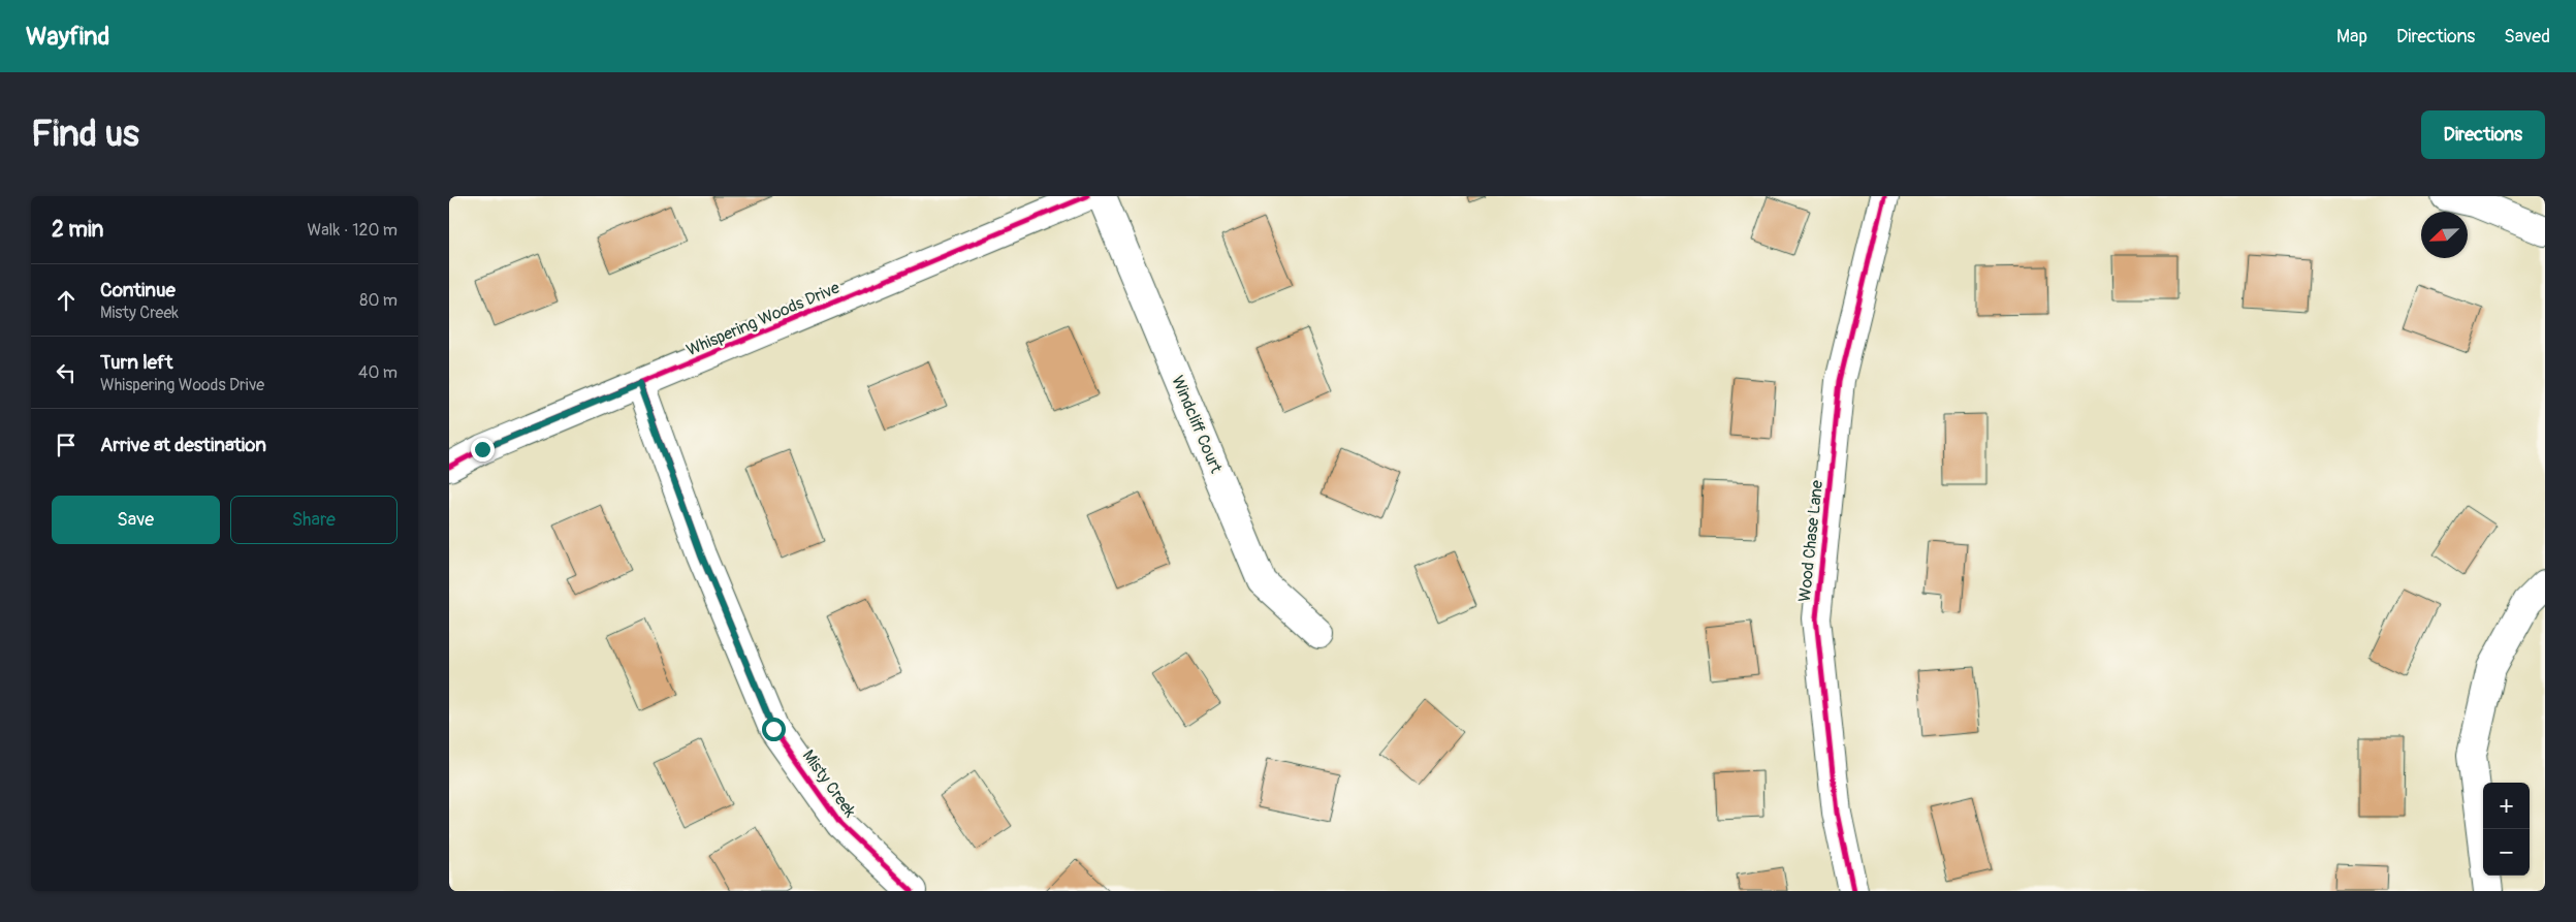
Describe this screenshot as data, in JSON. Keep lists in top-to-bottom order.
{
  "streets": {
    "street": [
      "Whispering Woods Drive",
      "Windcliff Court",
      "Wood Chase Lane",
      "Misty Creek"
    ]
  },
  "crossings": [
    ["Whispering Woods Drive", "Misty Creek"]
  ],
  "north": "bottom left",
  "page": {
    "header": "Wayfind",
    "nav": ["Map", "Directions", "Saved"],
    "buttons": [
      "Directions",
      ["Save", "Share"]
    ],
    "title": "Find us",
    "heading": ["2 min", "Walk · 120 m"],
    "list": [
      ["Continue", "Misty Creek", "80 m"],
      ["Turn left", "Whispering Woods Drive", "40 m"],
      "Arrive at destination"
    ],
    "map_buttons": ["+", "−"]
  }
}
